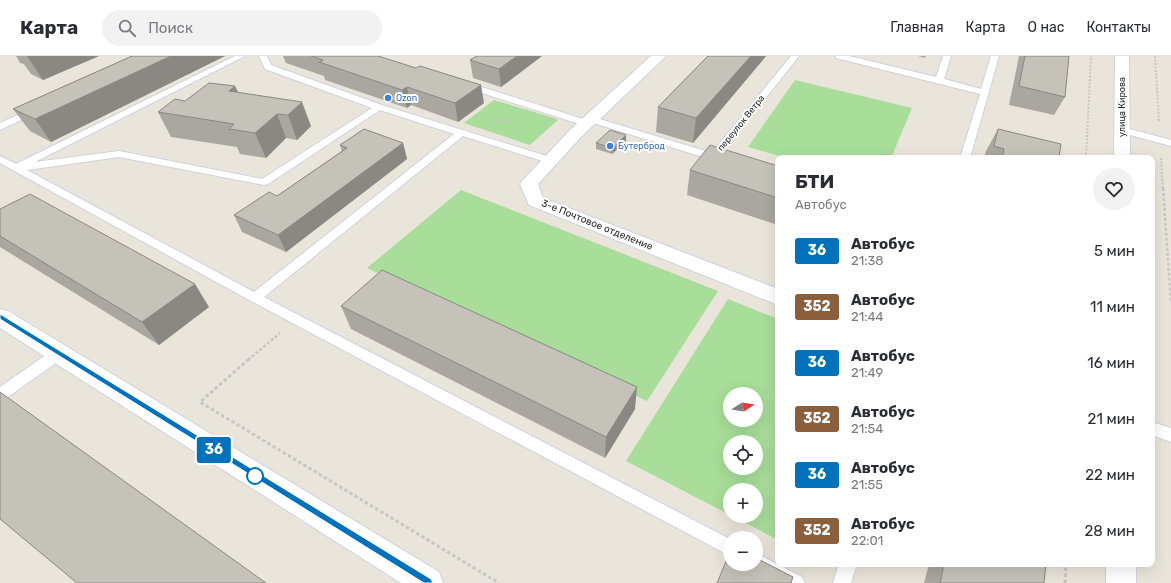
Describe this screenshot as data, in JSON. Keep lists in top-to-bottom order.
{
  "streets": {
    "street": ["улица Кирова", "3-е Почтовое отделение"],
    "lane": ["переулок Ветра"]
  },
  "places": ["Ozon", "Бутерброд"],
  "lines": ["bus line 36"],
  "north": "right",
  "page": {
    "header": "Карта",
    "search": "Поиск",
    "nav": [
      "Главная",
      "Карта",
      "О нас",
      "Контакты"
    ],
    "on_map": "36",
    "heading": ["БТИ", "Автобус"],
    "list": [
      {
        "mark": "36",
        "name": "Автобус",
        "note": "21:38",
        "value": "5 мин"
      },
      {
        "mark": "352",
        "name": "Автобус",
        "note": "21:44",
        "value": "11 мин"
      },
      {
        "mark": "36",
        "name": "Автобус",
        "note": "21:49",
        "value": "16 мин"
      },
      {
        "mark": "352",
        "name": "Автобус",
        "note": "21:54",
        "value": "21 мин"
      },
      {
        "mark": "36",
        "name": "Автобус",
        "note": "21:55",
        "value": "22 мин"
      },
      {
        "mark": "352",
        "name": "Автобус",
        "note": "22:01",
        "value": "28 мин"
      }
    ],
    "map_buttons": ["+", "−"]
  }
}
